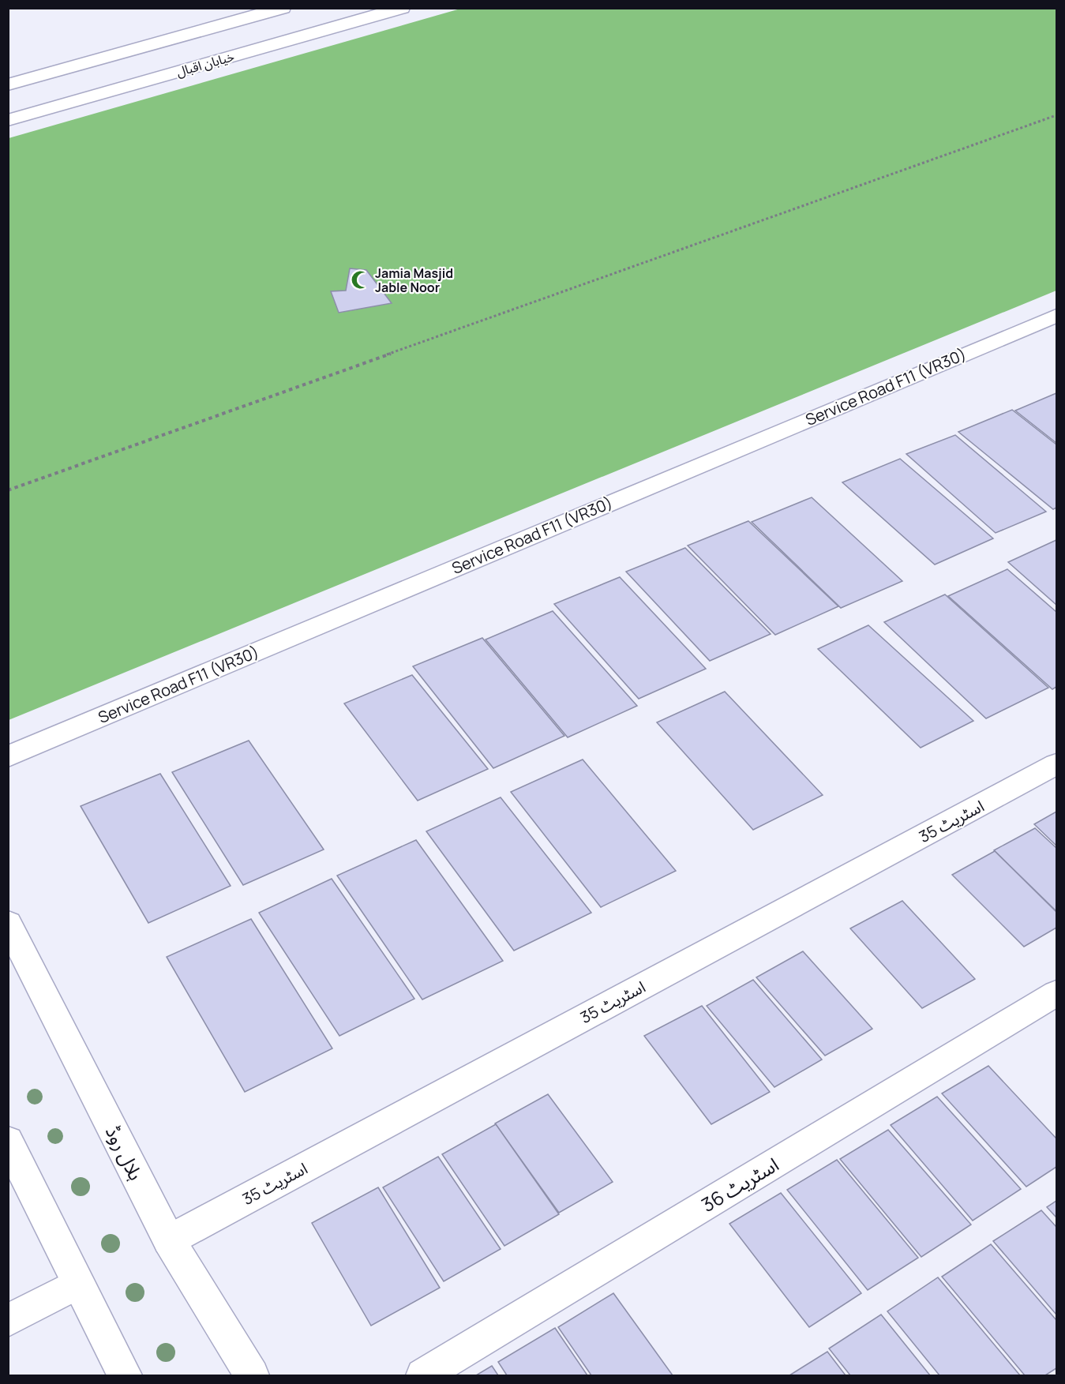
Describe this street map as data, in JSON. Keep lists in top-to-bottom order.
{
  "streets": {
    "street": [
      "خیابان اقبال",
      "Service Road F11 (VR30)",
      "اسٹریٹ 35",
      "ہلال روڈ",
      "اسٹریٹ 36"
    ]
  },
  "crossings": [
    ["اسٹریٹ 35", "ہلال روڈ"]
  ],
  "places": {
    "mosque": ["Jamia Masjid Jable Noor"]
  }
}
